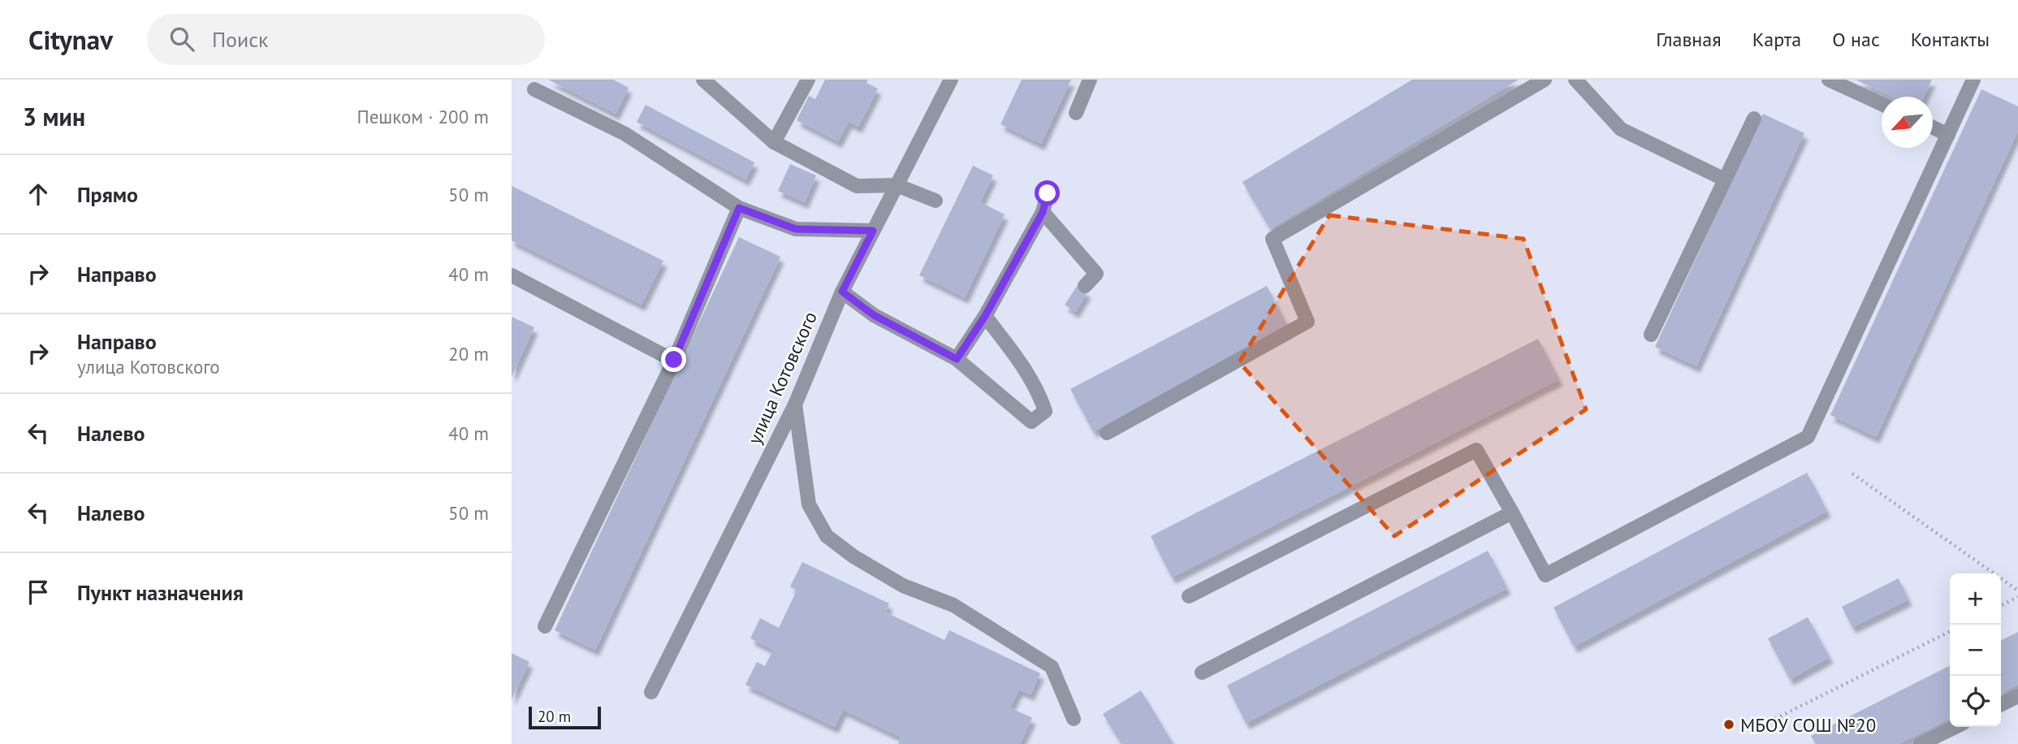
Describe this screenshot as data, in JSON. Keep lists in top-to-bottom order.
{
  "streets": {
    "street": ["улица Котовского"]
  },
  "places": ["МБОУ СОШ №20"],
  "scale_bar": "20 m",
  "north": "bottom left",
  "page": {
    "header": "Citynav",
    "search": "Поиск",
    "nav": [
      "Главная",
      "Карта",
      "О нас",
      "Контакты"
    ],
    "heading": ["3 мин", "Пешком · 200 m"],
    "list": [
      ["Прямо", "50 m"],
      ["Направо", "40 m"],
      ["Направо", "улица Котовского", "20 m"],
      ["Налево", "40 m"],
      ["Налево", "50 m"],
      "Пункт назначения"
    ],
    "map_buttons": ["+", "−"],
    "scale": "20 m"
  }
}
